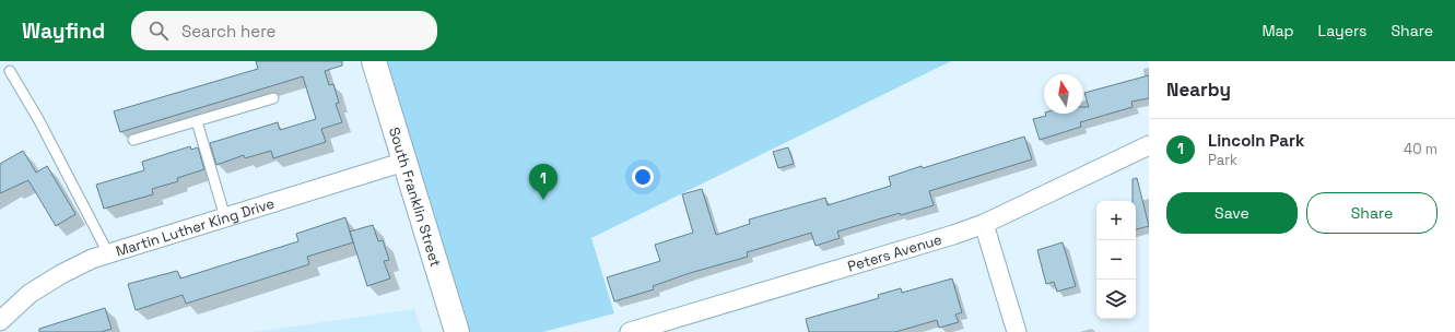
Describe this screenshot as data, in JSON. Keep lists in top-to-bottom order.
{
  "streets": {
    "main road": ["South Franklin Street"],
    "street": ["Martin Luther King Drive", "Peters Avenue"]
  },
  "crossings": [
    ["South Franklin Street", "Martin Luther King Drive"]
  ],
  "north": "top",
  "page": {
    "header": "Wayfind",
    "search": "Search here",
    "nav": ["Map", "Layers", "Share"],
    "heading": "Nearby",
    "list": [
      {
        "mark": "1",
        "name": "Lincoln Park",
        "note": "Park",
        "value": "40 m"
      }
    ],
    "pins": "1",
    "buttons": ["Save", "Share"],
    "map_buttons": ["+", "−"]
  }
}
